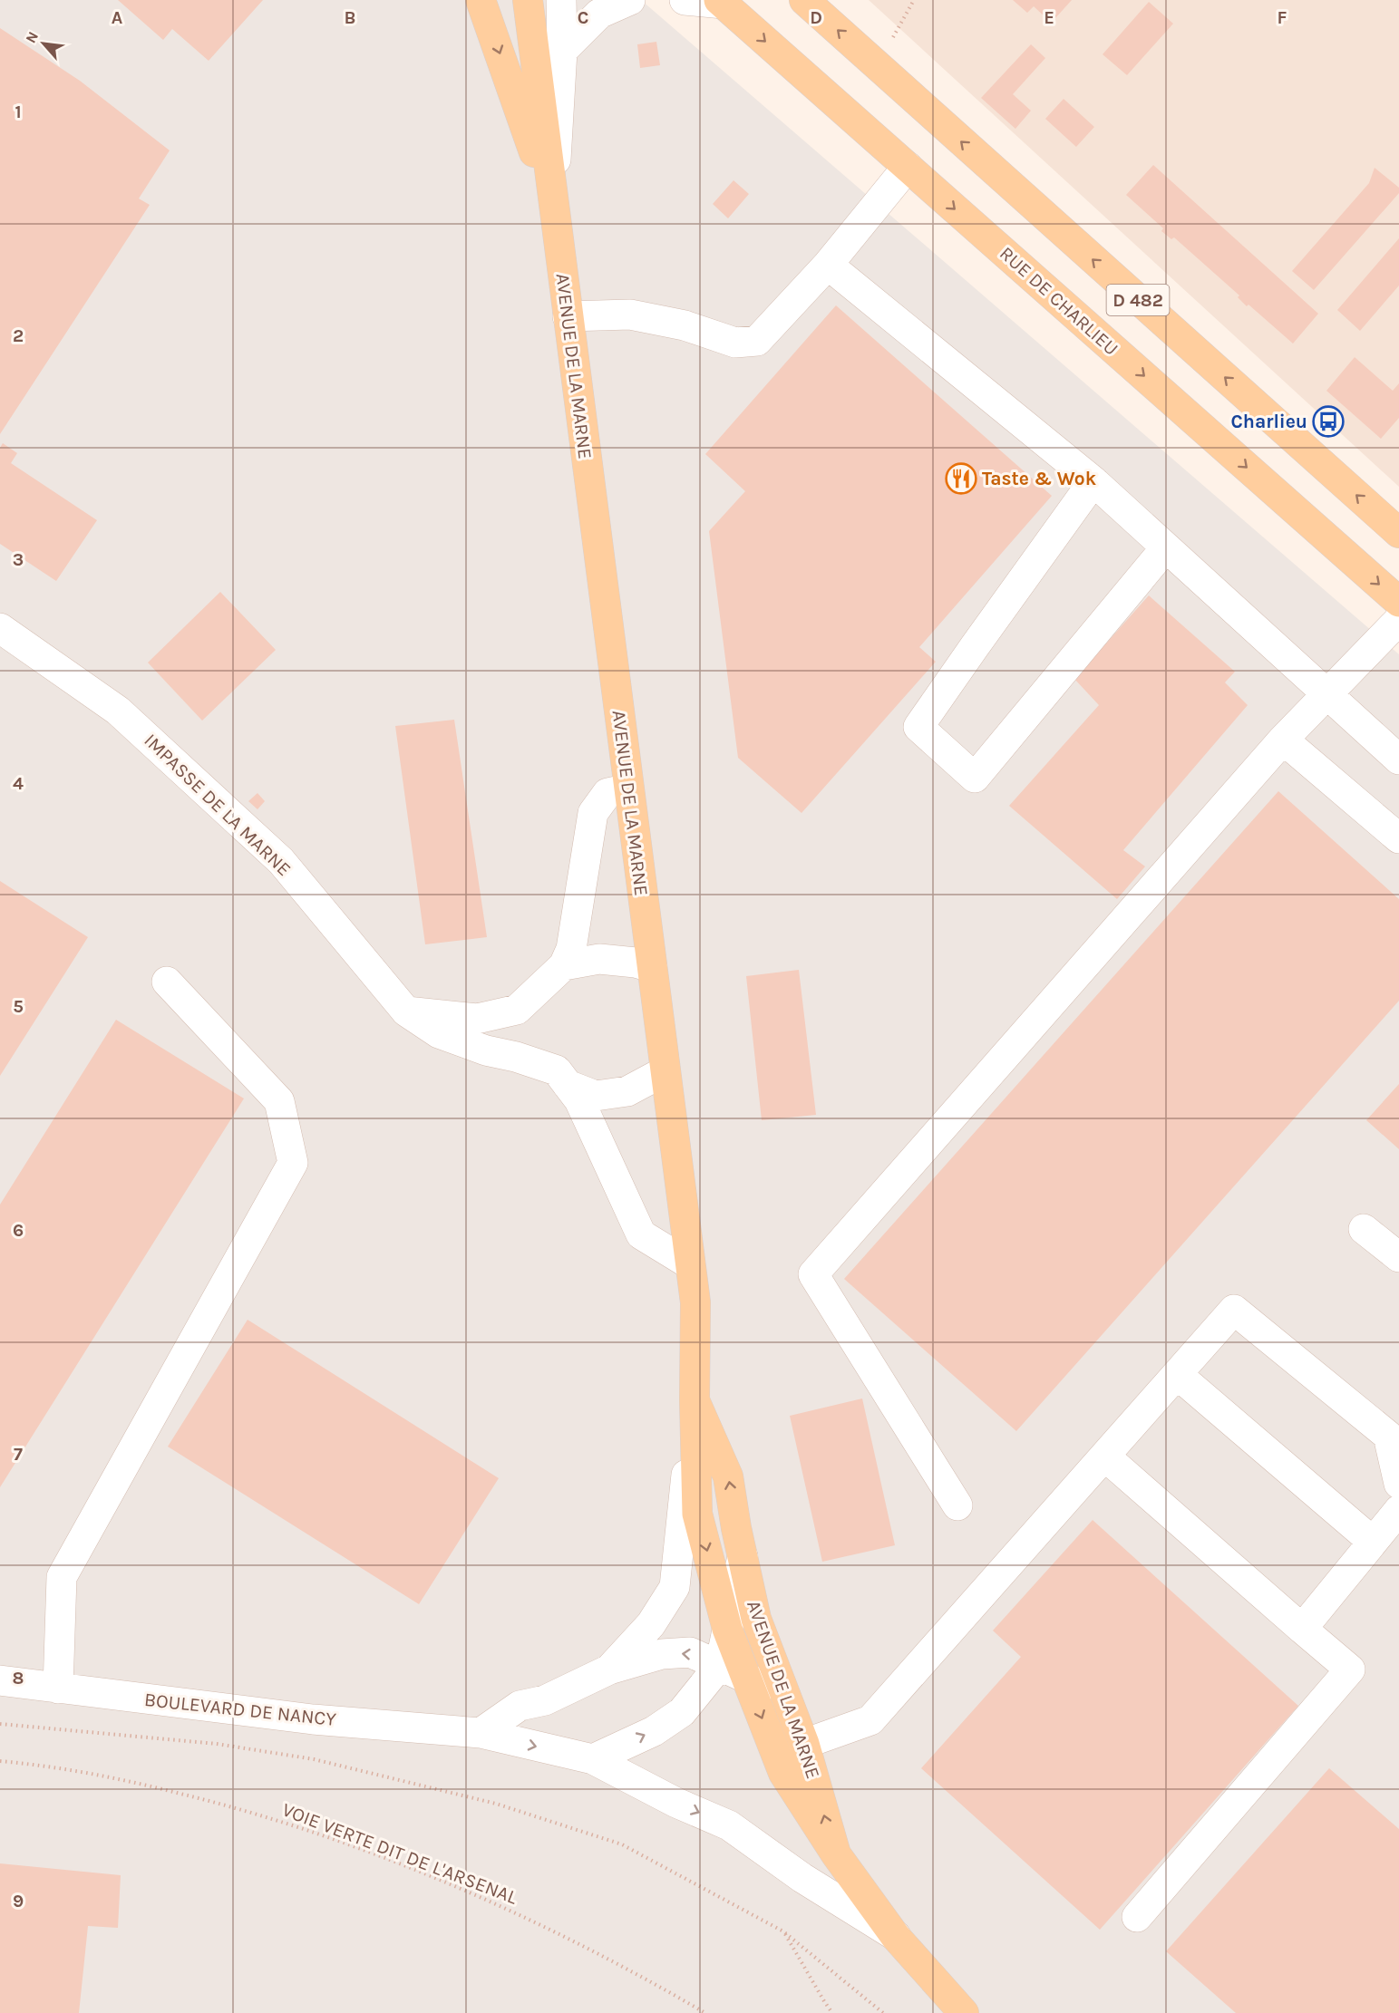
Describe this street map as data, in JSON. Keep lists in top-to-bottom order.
{
  "streets": {
    "main road": ["D 482", "RUE DE CHARLIEU", "AVENUE DE LA MARNE"],
    "street": ["IMPASSE DE LA MARNE", "BOULEVARD DE NANCY"],
    "path": ["VOIE VERTE DIT DE L'ARSENAL"]
  },
  "crossings": [
    ["AVENUE DE LA MARNE", "IMPASSE DE LA MARNE"],
    ["AVENUE DE LA MARNE", "BOULEVARD DE NANCY"]
  ],
  "one_way": ["BOULEVARD DE NANCY"],
  "places": {
    "bus stop": ["Charlieu"],
    "restaurant": ["Taste & Wok"]
  },
  "north": "top left",
  "grid": {
    "columns": [
      "A",
      "B",
      "C",
      "D",
      "E",
      "F"
    ],
    "rows": [
      "1",
      "2",
      "3",
      "4",
      "5",
      "6",
      "7",
      "8",
      "9"
    ]
  }
}
